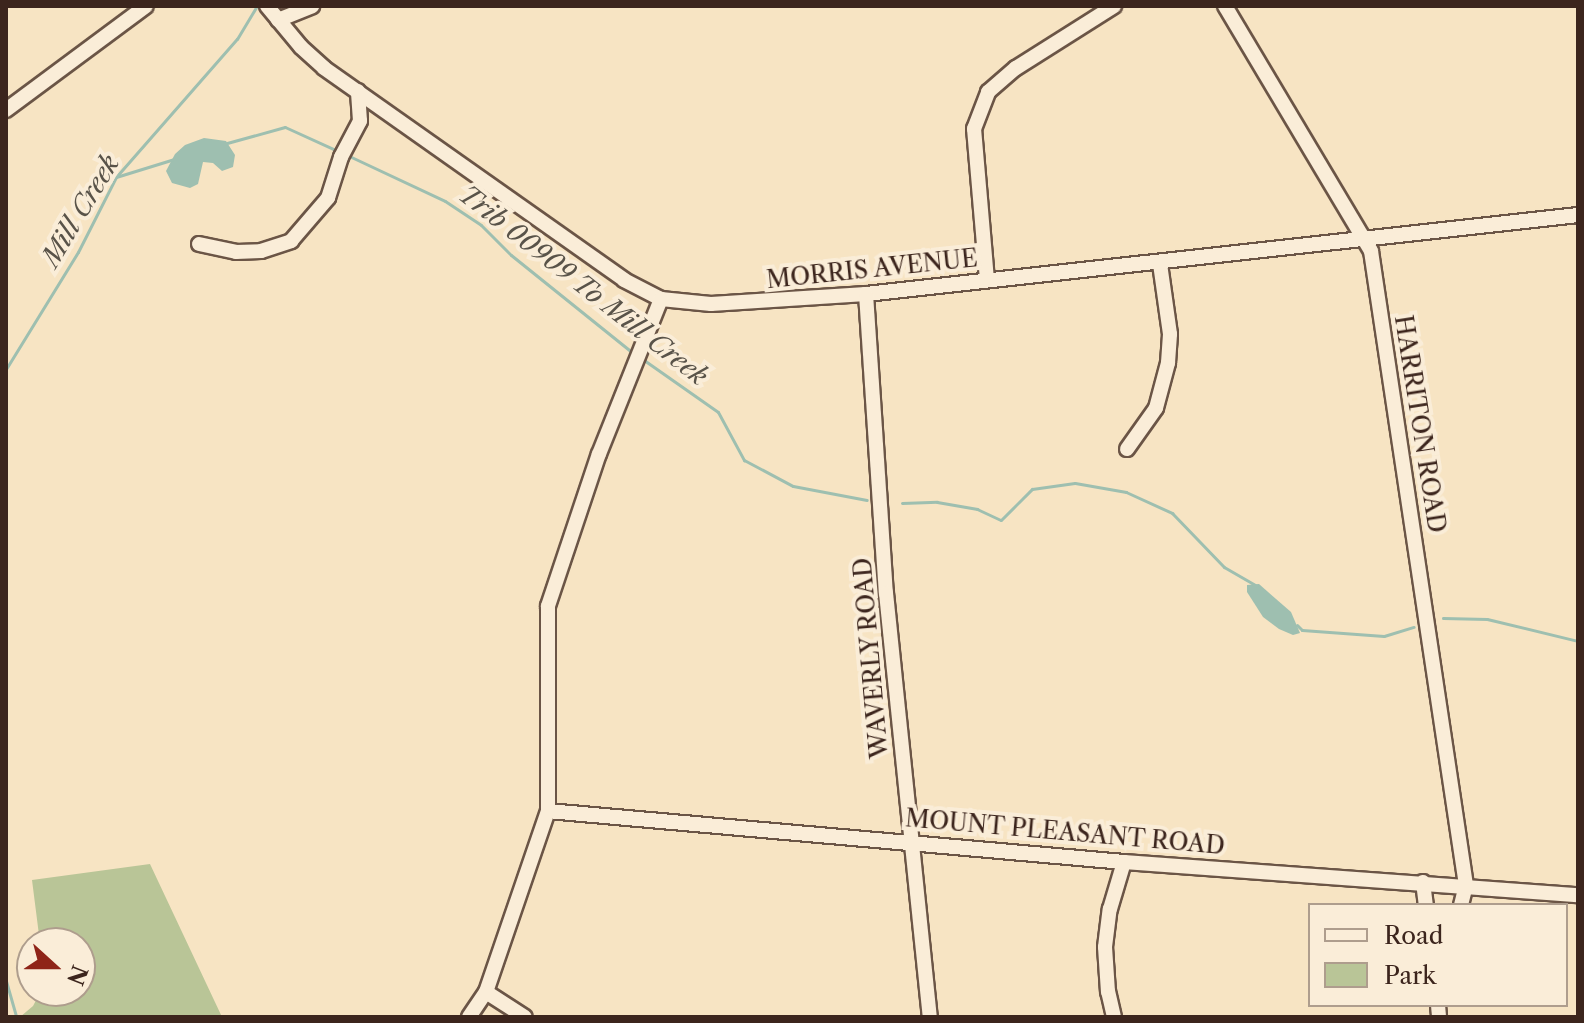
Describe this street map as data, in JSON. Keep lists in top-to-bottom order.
{
  "streets": {
    "street": [
      "MORRIS AVENUE",
      "HARRITON ROAD",
      "WAVERLY ROAD",
      "MOUNT PLEASANT ROAD"
    ]
  },
  "crossings": [
    ["MORRIS AVENUE", "HARRITON ROAD"],
    ["MORRIS AVENUE", "WAVERLY ROAD"],
    ["HARRITON ROAD", "MOUNT PLEASANT ROAD"],
    ["WAVERLY ROAD", "MOUNT PLEASANT ROAD"]
  ],
  "water": ["Mill Creek", "Trib 00909 To Mill Creek"],
  "legend": ["Road", "Park"],
  "north": "right"
}
